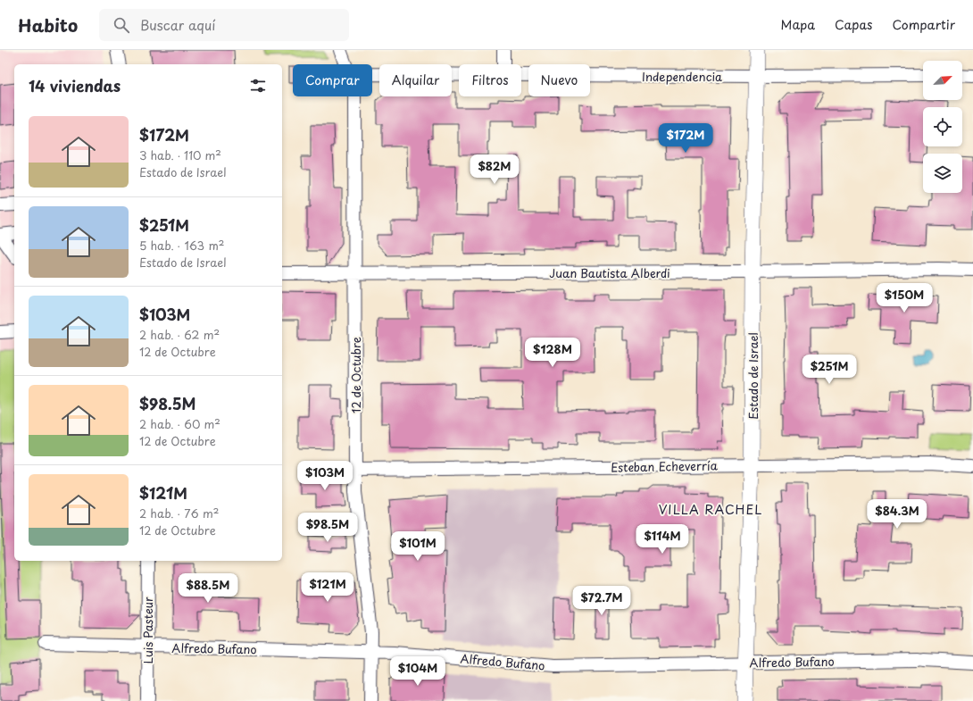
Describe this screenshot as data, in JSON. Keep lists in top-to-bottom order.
{
  "streets": {
    "street": [
      "Independencia",
      "Juan Bautista Alberdi",
      "12 de Octubre",
      "Estado de Israel",
      "Esteban Echeverría",
      "Luis Pasteur",
      "Alfredo Bufano"
    ]
  },
  "crossings": [
    ["Independencia", "Estado de Israel"],
    ["Juan Bautista Alberdi", "12 de Octubre"],
    ["Juan Bautista Alberdi", "Estado de Israel"],
    ["12 de Octubre", "Esteban Echeverría"],
    ["12 de Octubre", "Alfredo Bufano"],
    ["Estado de Israel", "Esteban Echeverría"],
    ["Estado de Israel", "Alfredo Bufano"],
    ["Luis Pasteur", "Alfredo Bufano"]
  ],
  "districts": ["VILLA RACHEL"],
  "north": "top right",
  "page": {
    "header": "Habito",
    "search": "Buscar aquí",
    "nav": ["Mapa", "Capas", "Compartir"],
    "chip": [
      "Comprar",
      "Alquilar",
      "Filtros",
      "Nuevo"
    ],
    "heading": "14 viviendas",
    "list": [
      {
        "name": "$172M",
        "note": "3 hab. · 110 m² · Estado de Israel"
      },
      {
        "name": "$251M",
        "note": "5 hab. · 163 m² · Estado de Israel"
      },
      {
        "name": "$103M",
        "note": "2 hab. · 62 m² · 12 de Octubre"
      },
      {
        "name": "$98.5M",
        "note": "2 hab. · 60 m² · 12 de Octubre"
      },
      {
        "name": "$121M",
        "note": "2 hab. · 76 m² · 12 de Octubre"
      }
    ],
    "price": [
      "$172M",
      "$82M",
      "$150M",
      "$128M",
      "$251M",
      "$103M",
      "$84.3M",
      "$98.5M",
      "$114M",
      "$101M",
      "$121M",
      "$88.5M",
      "$72.7M",
      "$104M"
    ]
  }
}
